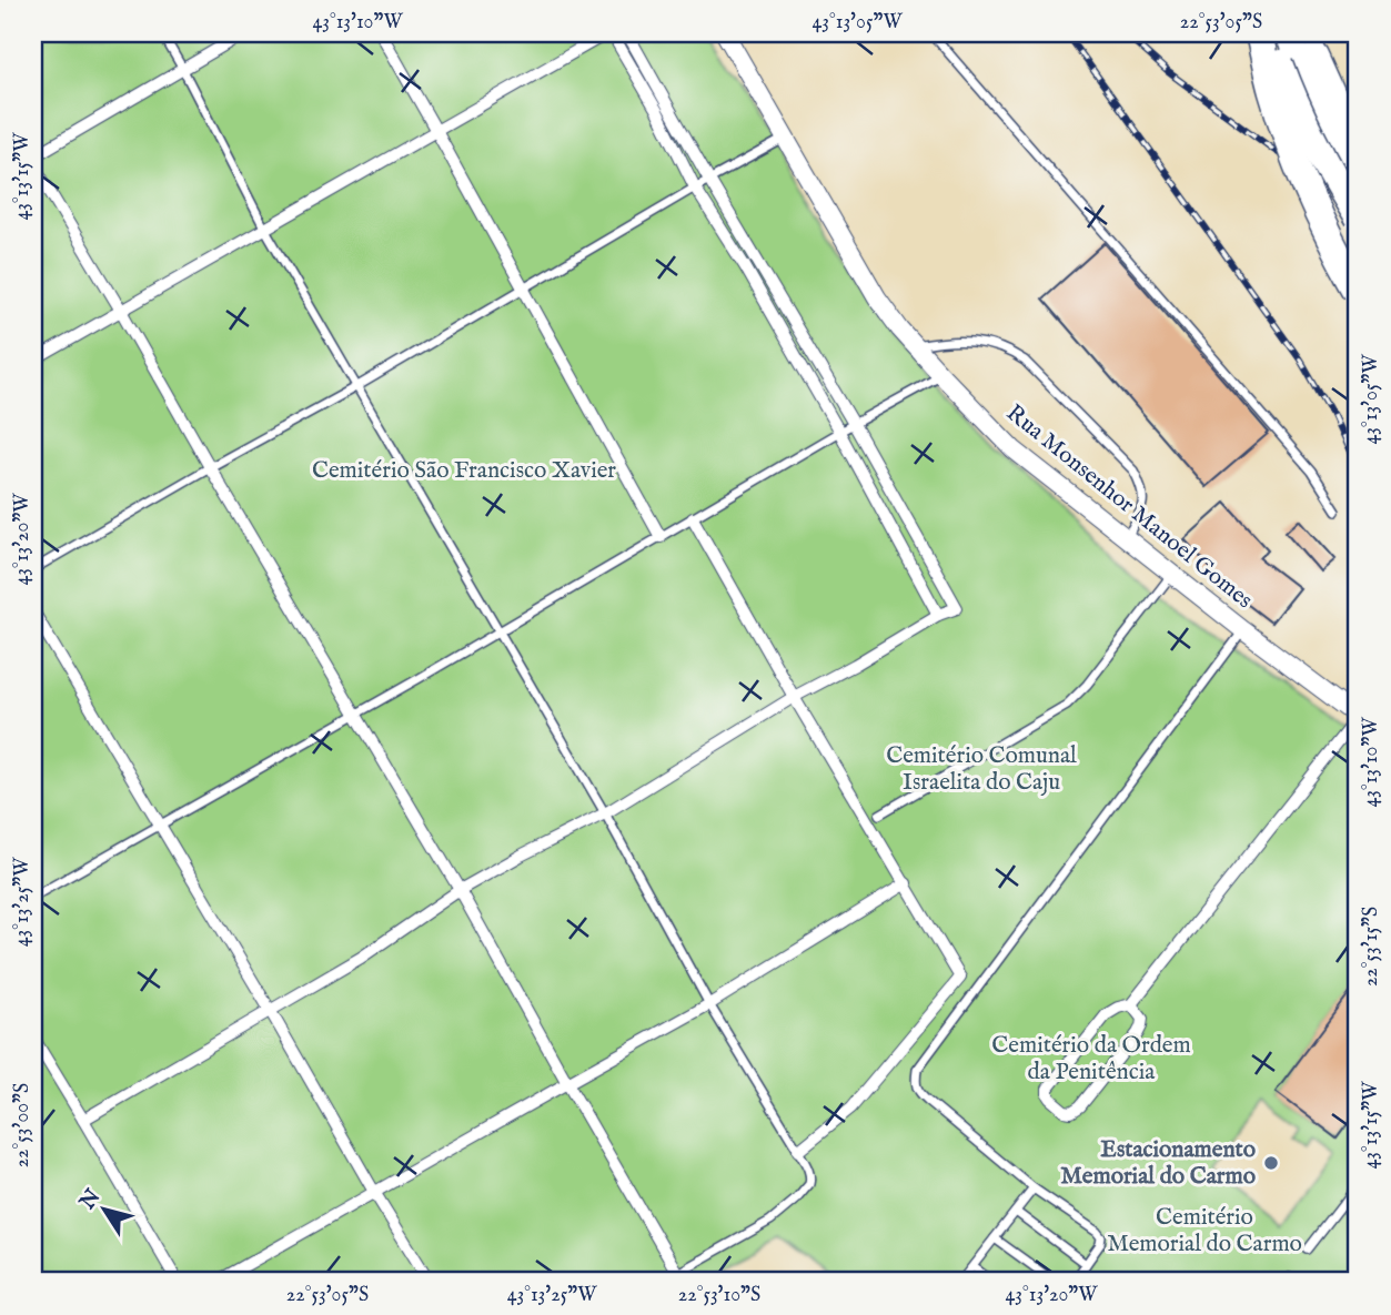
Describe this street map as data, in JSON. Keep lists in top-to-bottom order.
{
  "streets": {
    "street": ["Rua Monsenhor Manoel Gomes"]
  },
  "parks": [
    "Cemitério São Francisco Xavier",
    "Cemitério Comunal Israelita do Caju",
    "Cemitério da Ordem da Penitência",
    "Cemitério Memorial do Carmo"
  ],
  "places": ["Estacionamento Memorial do Carmo"],
  "north": "top left",
  "coordinates": [
    "43°13'10\"W",
    "43°13'05\"W",
    "22°53'05\"S",
    "43°13'15\"W",
    "43°13'20\"W",
    "43°13'25\"W",
    "22°53'15\"S",
    "22°53'00\"S",
    "22°53'10\"S"
  ]
}
